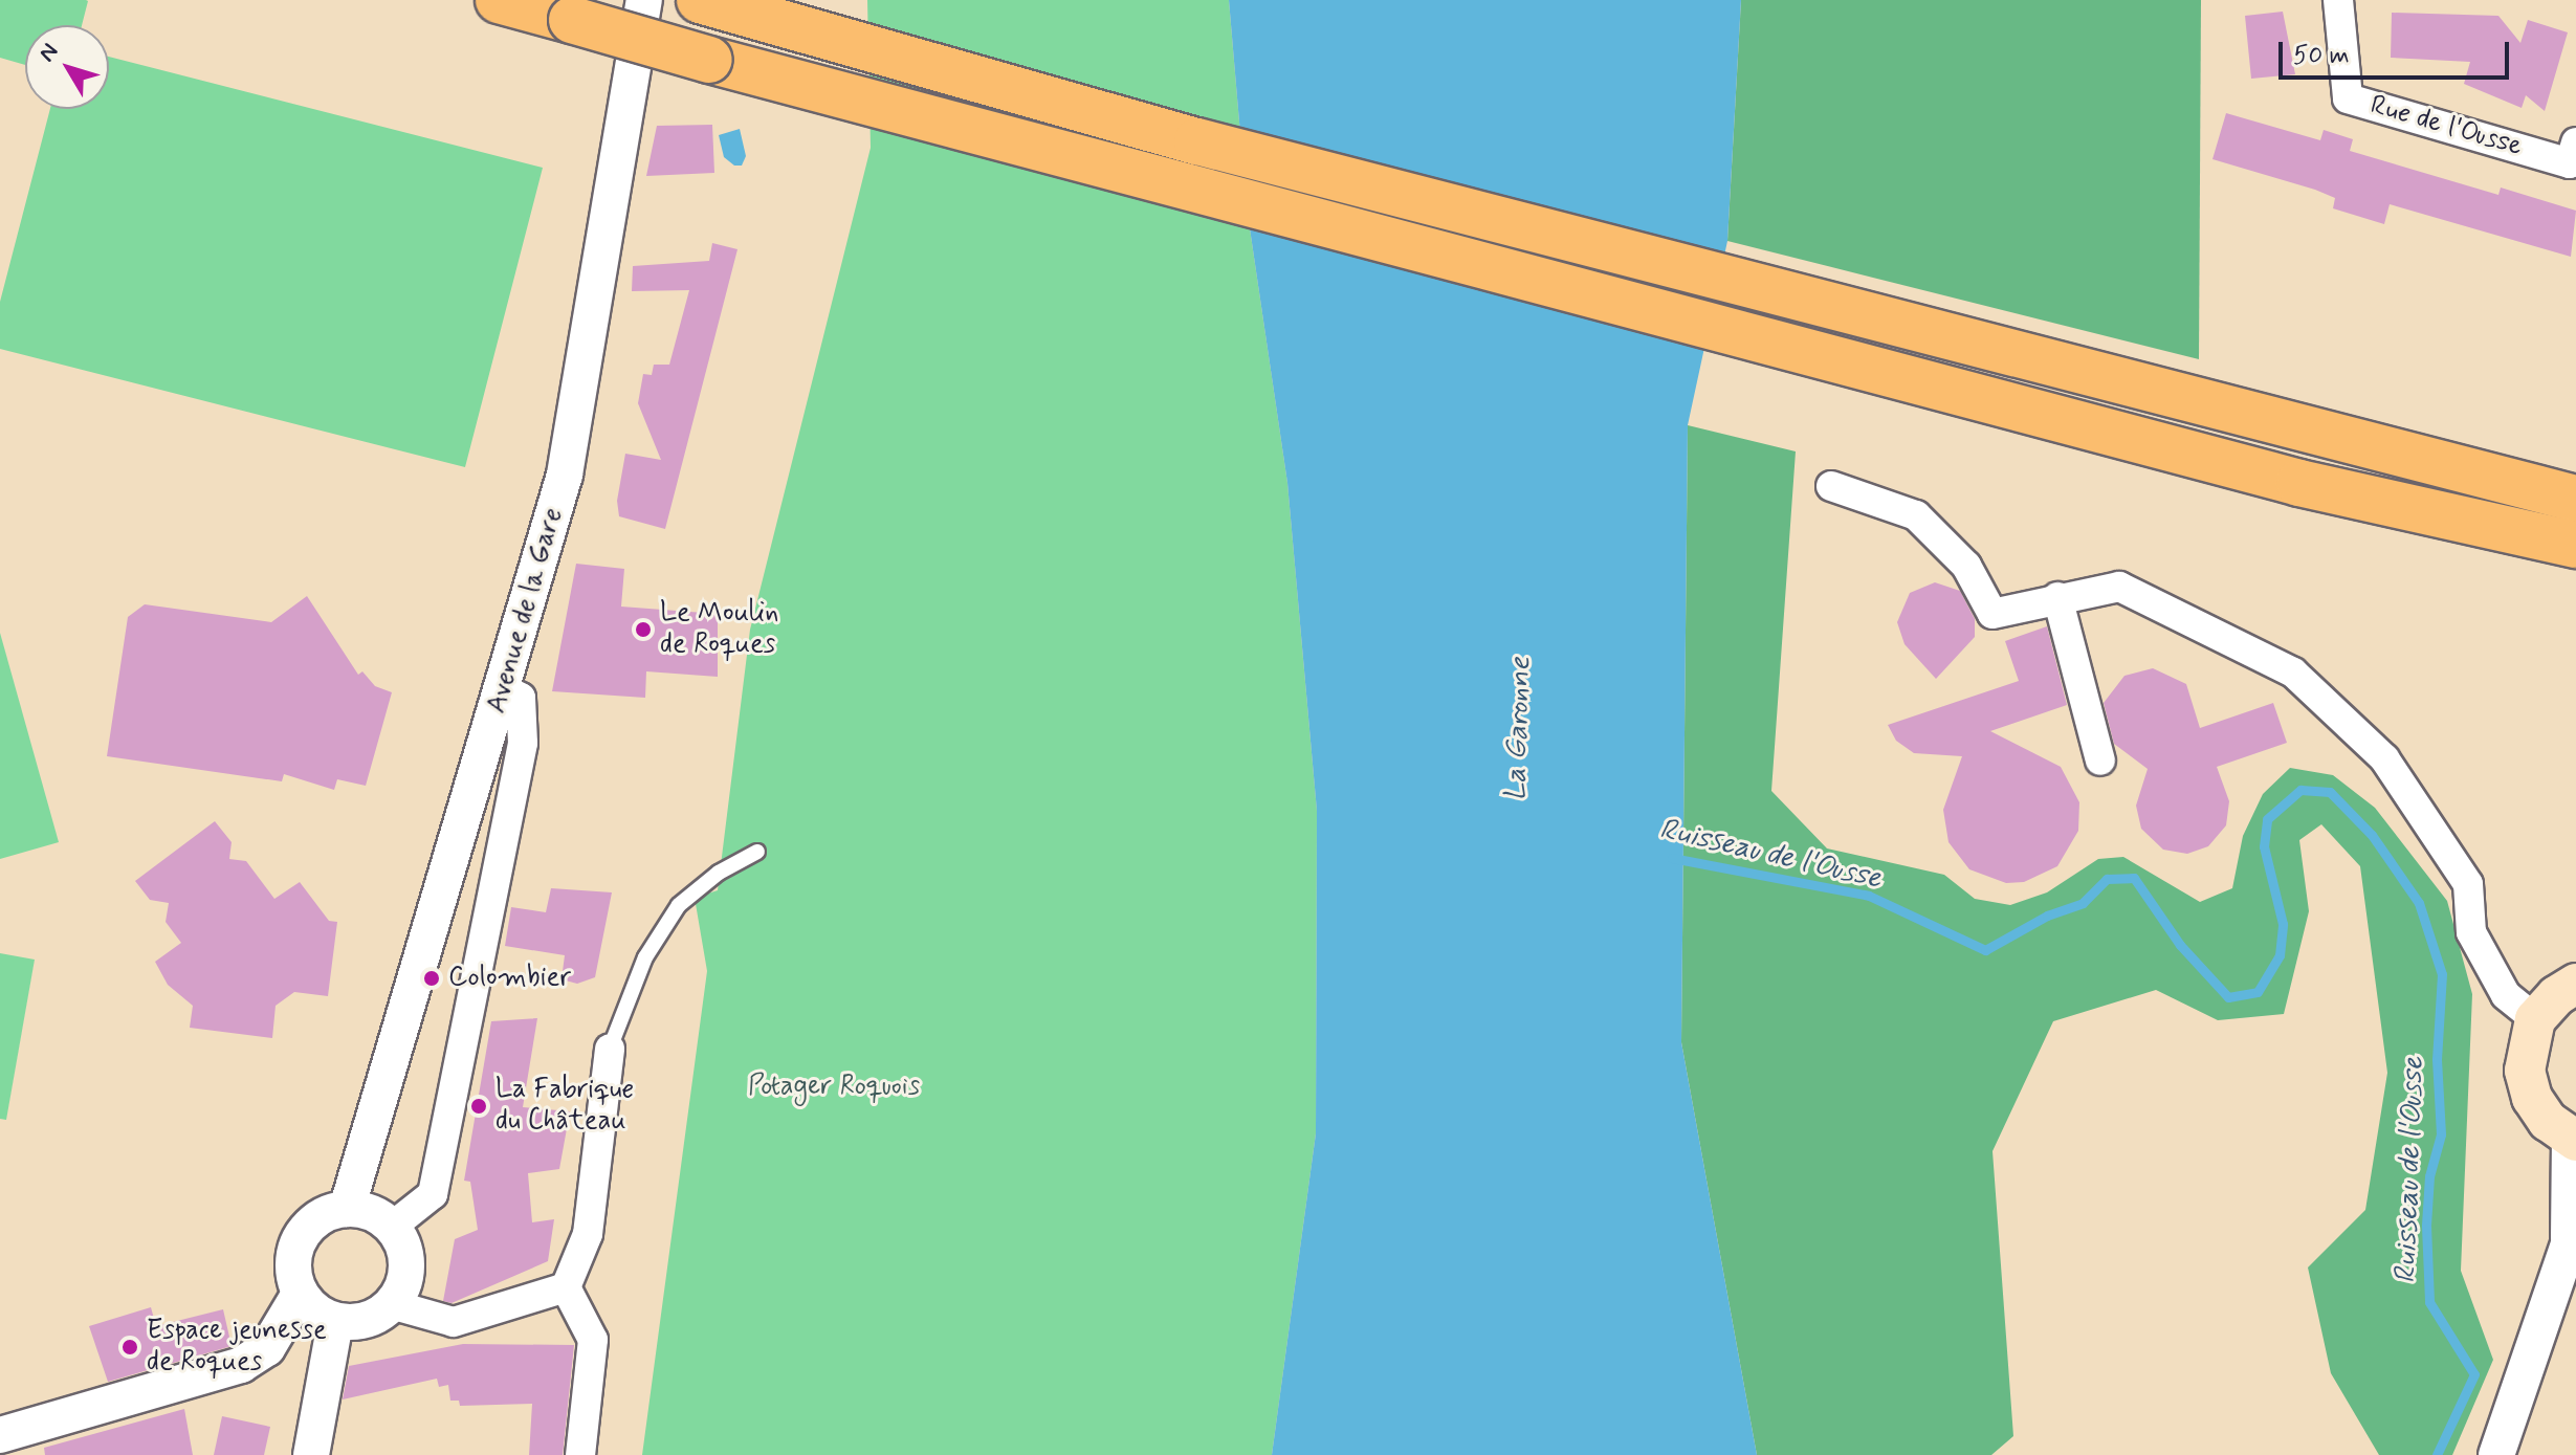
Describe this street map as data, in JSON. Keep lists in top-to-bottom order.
{
  "streets": {
    "street": ["Rue de l'Ousse", "Avenue de la Gare"]
  },
  "water": ["La Garonne", "Ruisseau de l'Ousse"],
  "parks": ["Potager Roquois"],
  "places": [
    "Le Moulin de Roques",
    "Colombier",
    "La Fabrique du Château",
    "Espace jeunesse de Roques"
  ],
  "scale_bar": "50 m",
  "north": "top left"
}
